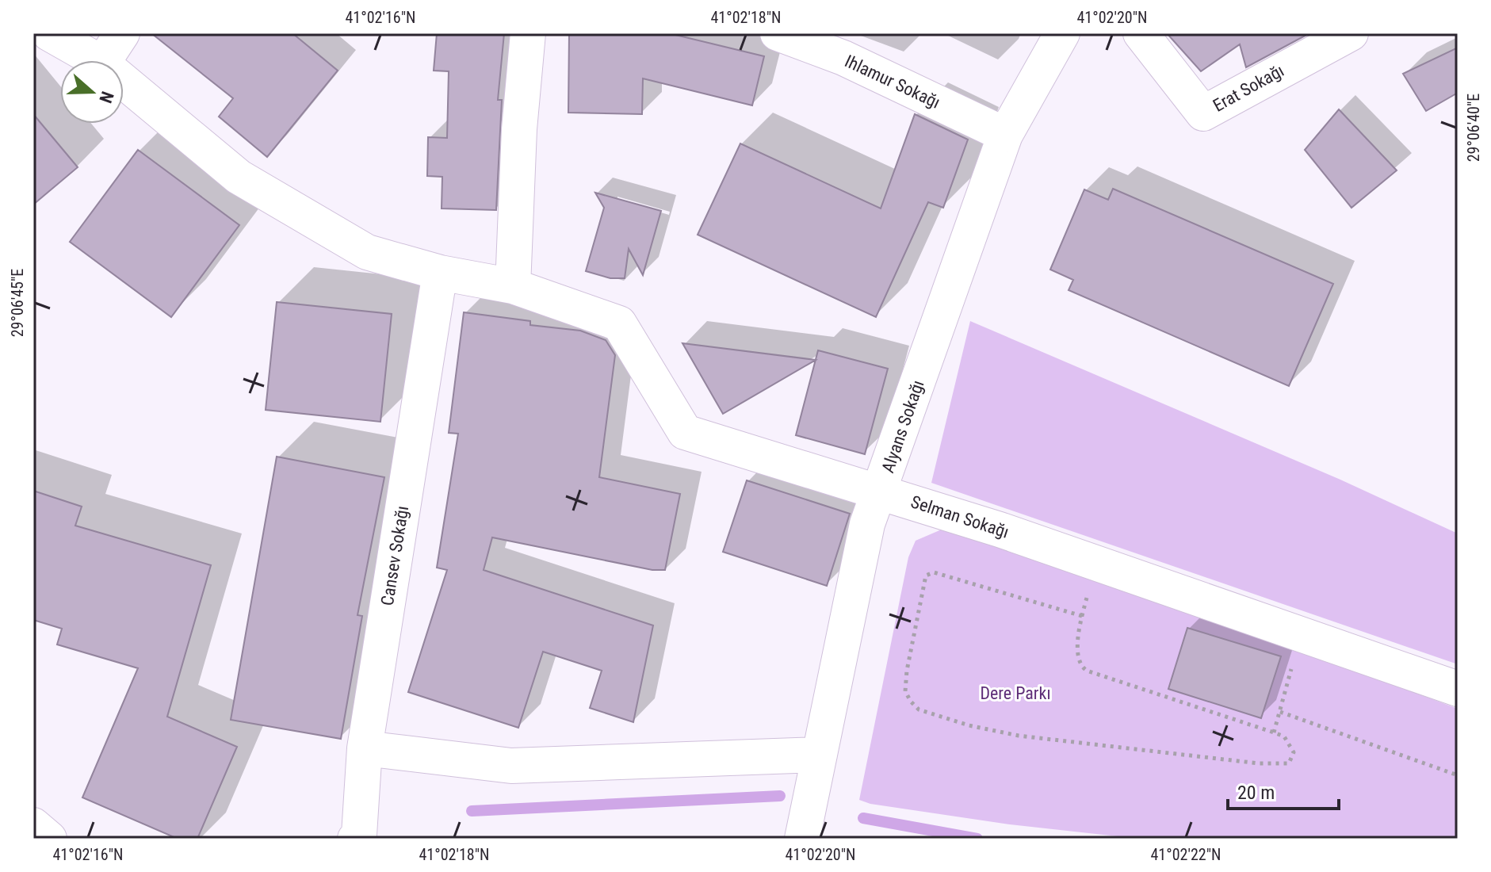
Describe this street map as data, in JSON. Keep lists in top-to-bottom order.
{
  "streets": {
    "street": [
      "Ihlamur Sokağı",
      "Erat Sokağı",
      "Alyans Sokağı",
      "Selman Sokağı",
      "Cansev Sokağı"
    ]
  },
  "crossings": [
    ["Ihlamur Sokağı", "Alyans Sokağı"],
    ["Alyans Sokağı", "Selman Sokağı"],
    ["Selman Sokağı", "Cansev Sokağı"]
  ],
  "parks": ["Dere Parkı"],
  "scale_bar": "20 m",
  "north": "right",
  "coordinates": [
    "41°02'16\"N",
    "41°02'18\"N",
    "41°02'20\"N",
    "29°06'40\"E",
    "29°06'45\"E",
    "41°02'22\"N"
  ]
}
